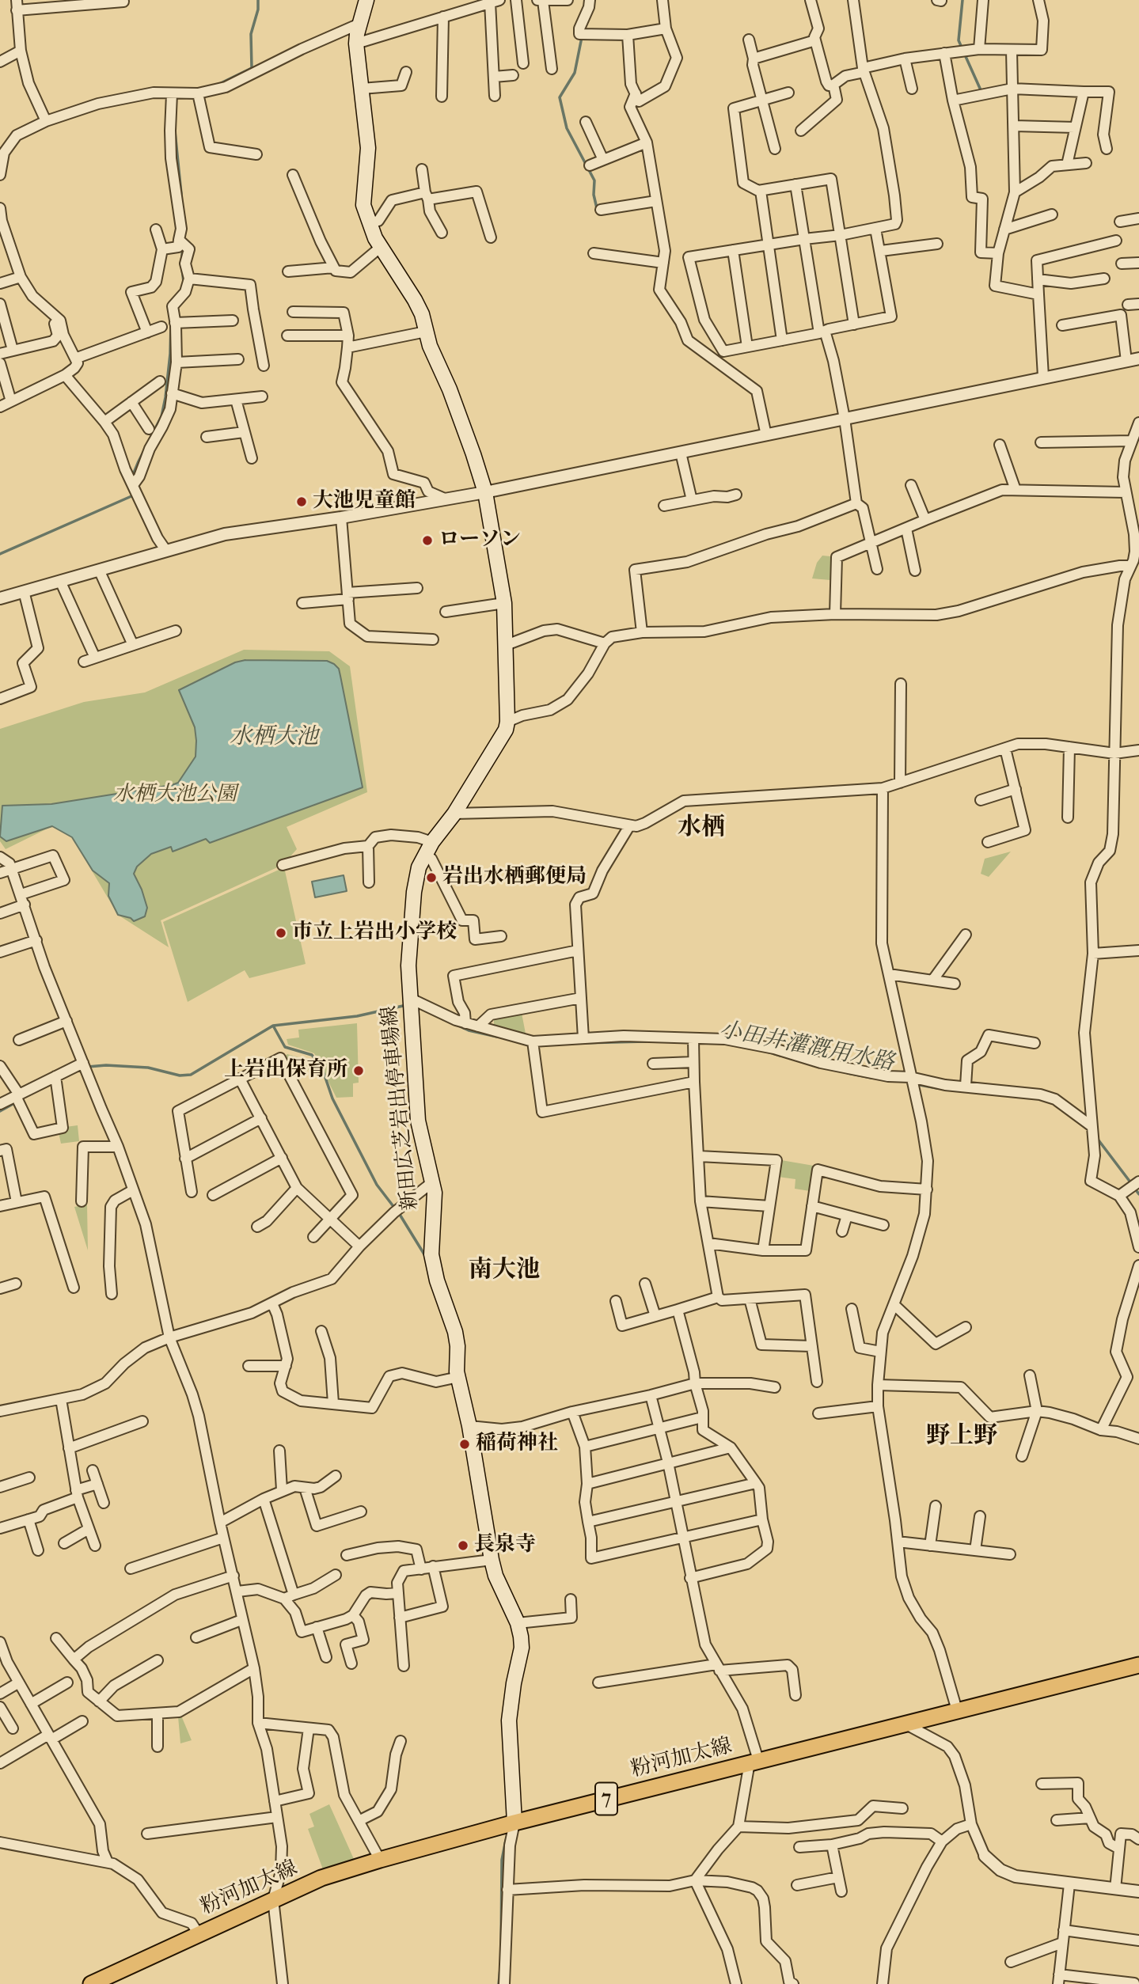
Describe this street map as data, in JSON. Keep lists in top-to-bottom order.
{
  "streets": {
    "main road": ["新田広芝岩出停車場線", "粉河加太線", "7"]
  },
  "crossings": [
    ["新田広芝岩出停車場線", "粉河加太線"]
  ],
  "districts": ["水栖", "南大池", "野上野"],
  "water": ["水栖大池", "小田井灌漑用水路"],
  "parks": ["水栖大池公園"],
  "places": [
    "大池児童館",
    "ローソン",
    "岩出水栖郵便局",
    "市立上岩出小学校",
    "上岩出保育所",
    "稲荷神社",
    "長泉寺"
  ]
}
